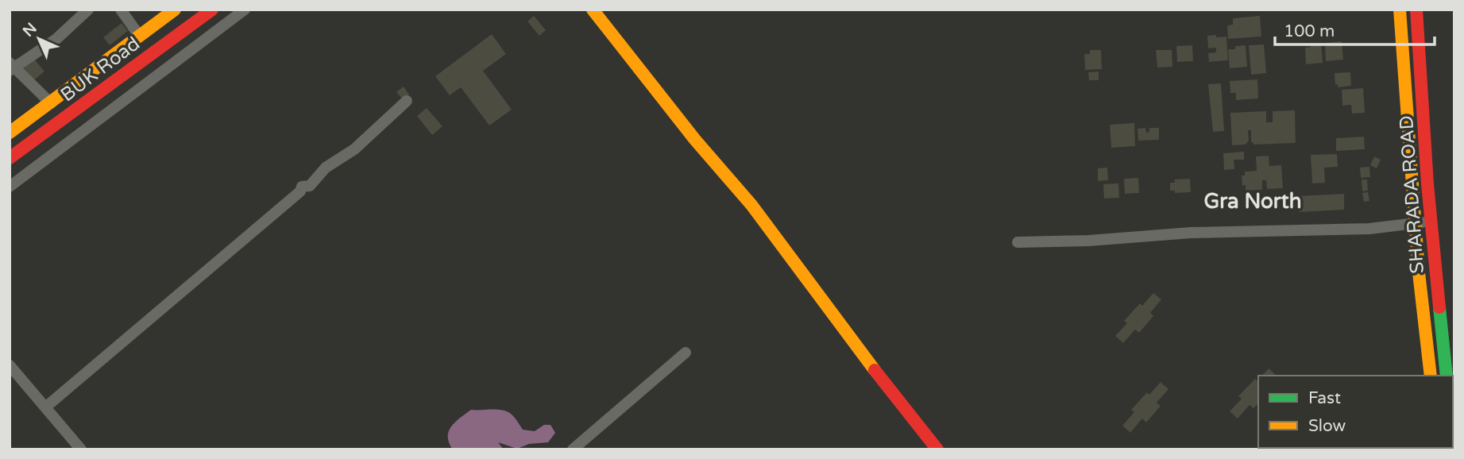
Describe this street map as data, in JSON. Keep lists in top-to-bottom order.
{
  "streets": {
    "main road": ["BUK Road", "SHARADA ROAD"]
  },
  "districts": ["Gra North"],
  "legend": ["Fast", "Slow"],
  "scale_bar": "100 m",
  "north": "top left"
}
